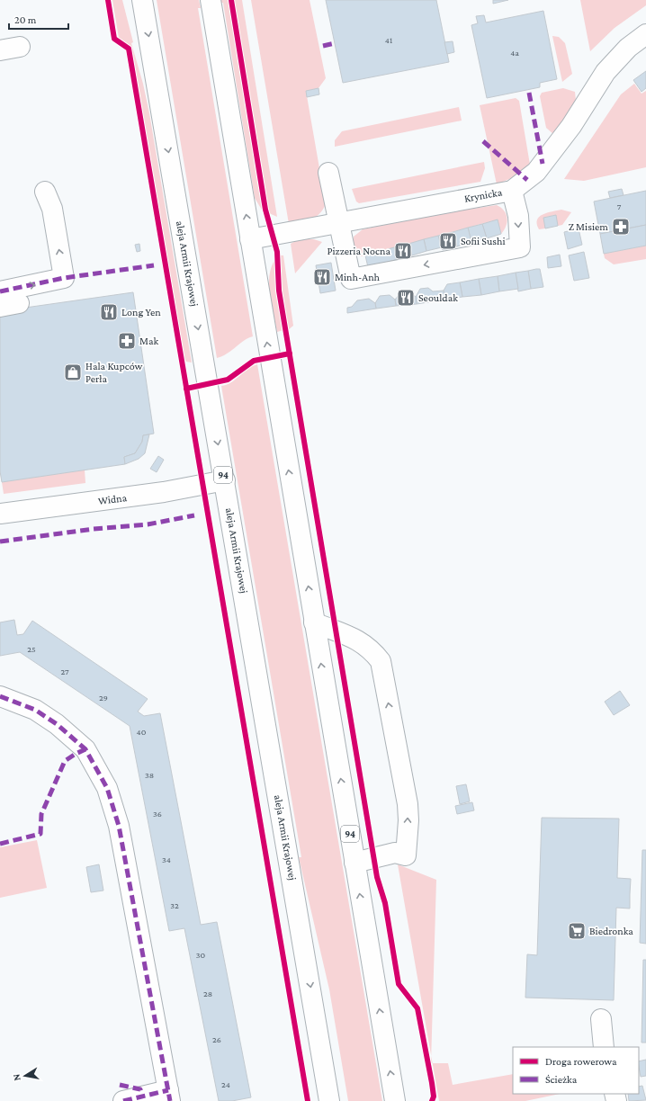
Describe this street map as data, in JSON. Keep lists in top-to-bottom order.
{
  "streets": {
    "main road": [
      "Krynicka",
      "aleja Armii Krajowej",
      "94",
      "Widna"
    ]
  },
  "crossings": [
    ["Krynicka", "94"],
    ["aleja Armii Krajowej", "Widna"]
  ],
  "places": {
    "pharmacy": ["Z Misiem", "Mak"],
    "restaurant": [
      "Sofii Sushi",
      "Pizzeria Nocna",
      "Minh-Anh",
      "Seouldak",
      "Long Yen"
    ],
    "shop": ["Hala Kupców Perła"],
    "supermarket": ["Biedronka"]
  },
  "house_numbers": [
    "41",
    "4a",
    "7",
    "25",
    "27",
    "29",
    "40",
    "38",
    "36",
    "34",
    "32",
    "30",
    "28",
    "26",
    "24"
  ],
  "legend": ["Droga rowerowa", "Ścieżka"],
  "scale_bar": "20 m",
  "north": "left"
}
